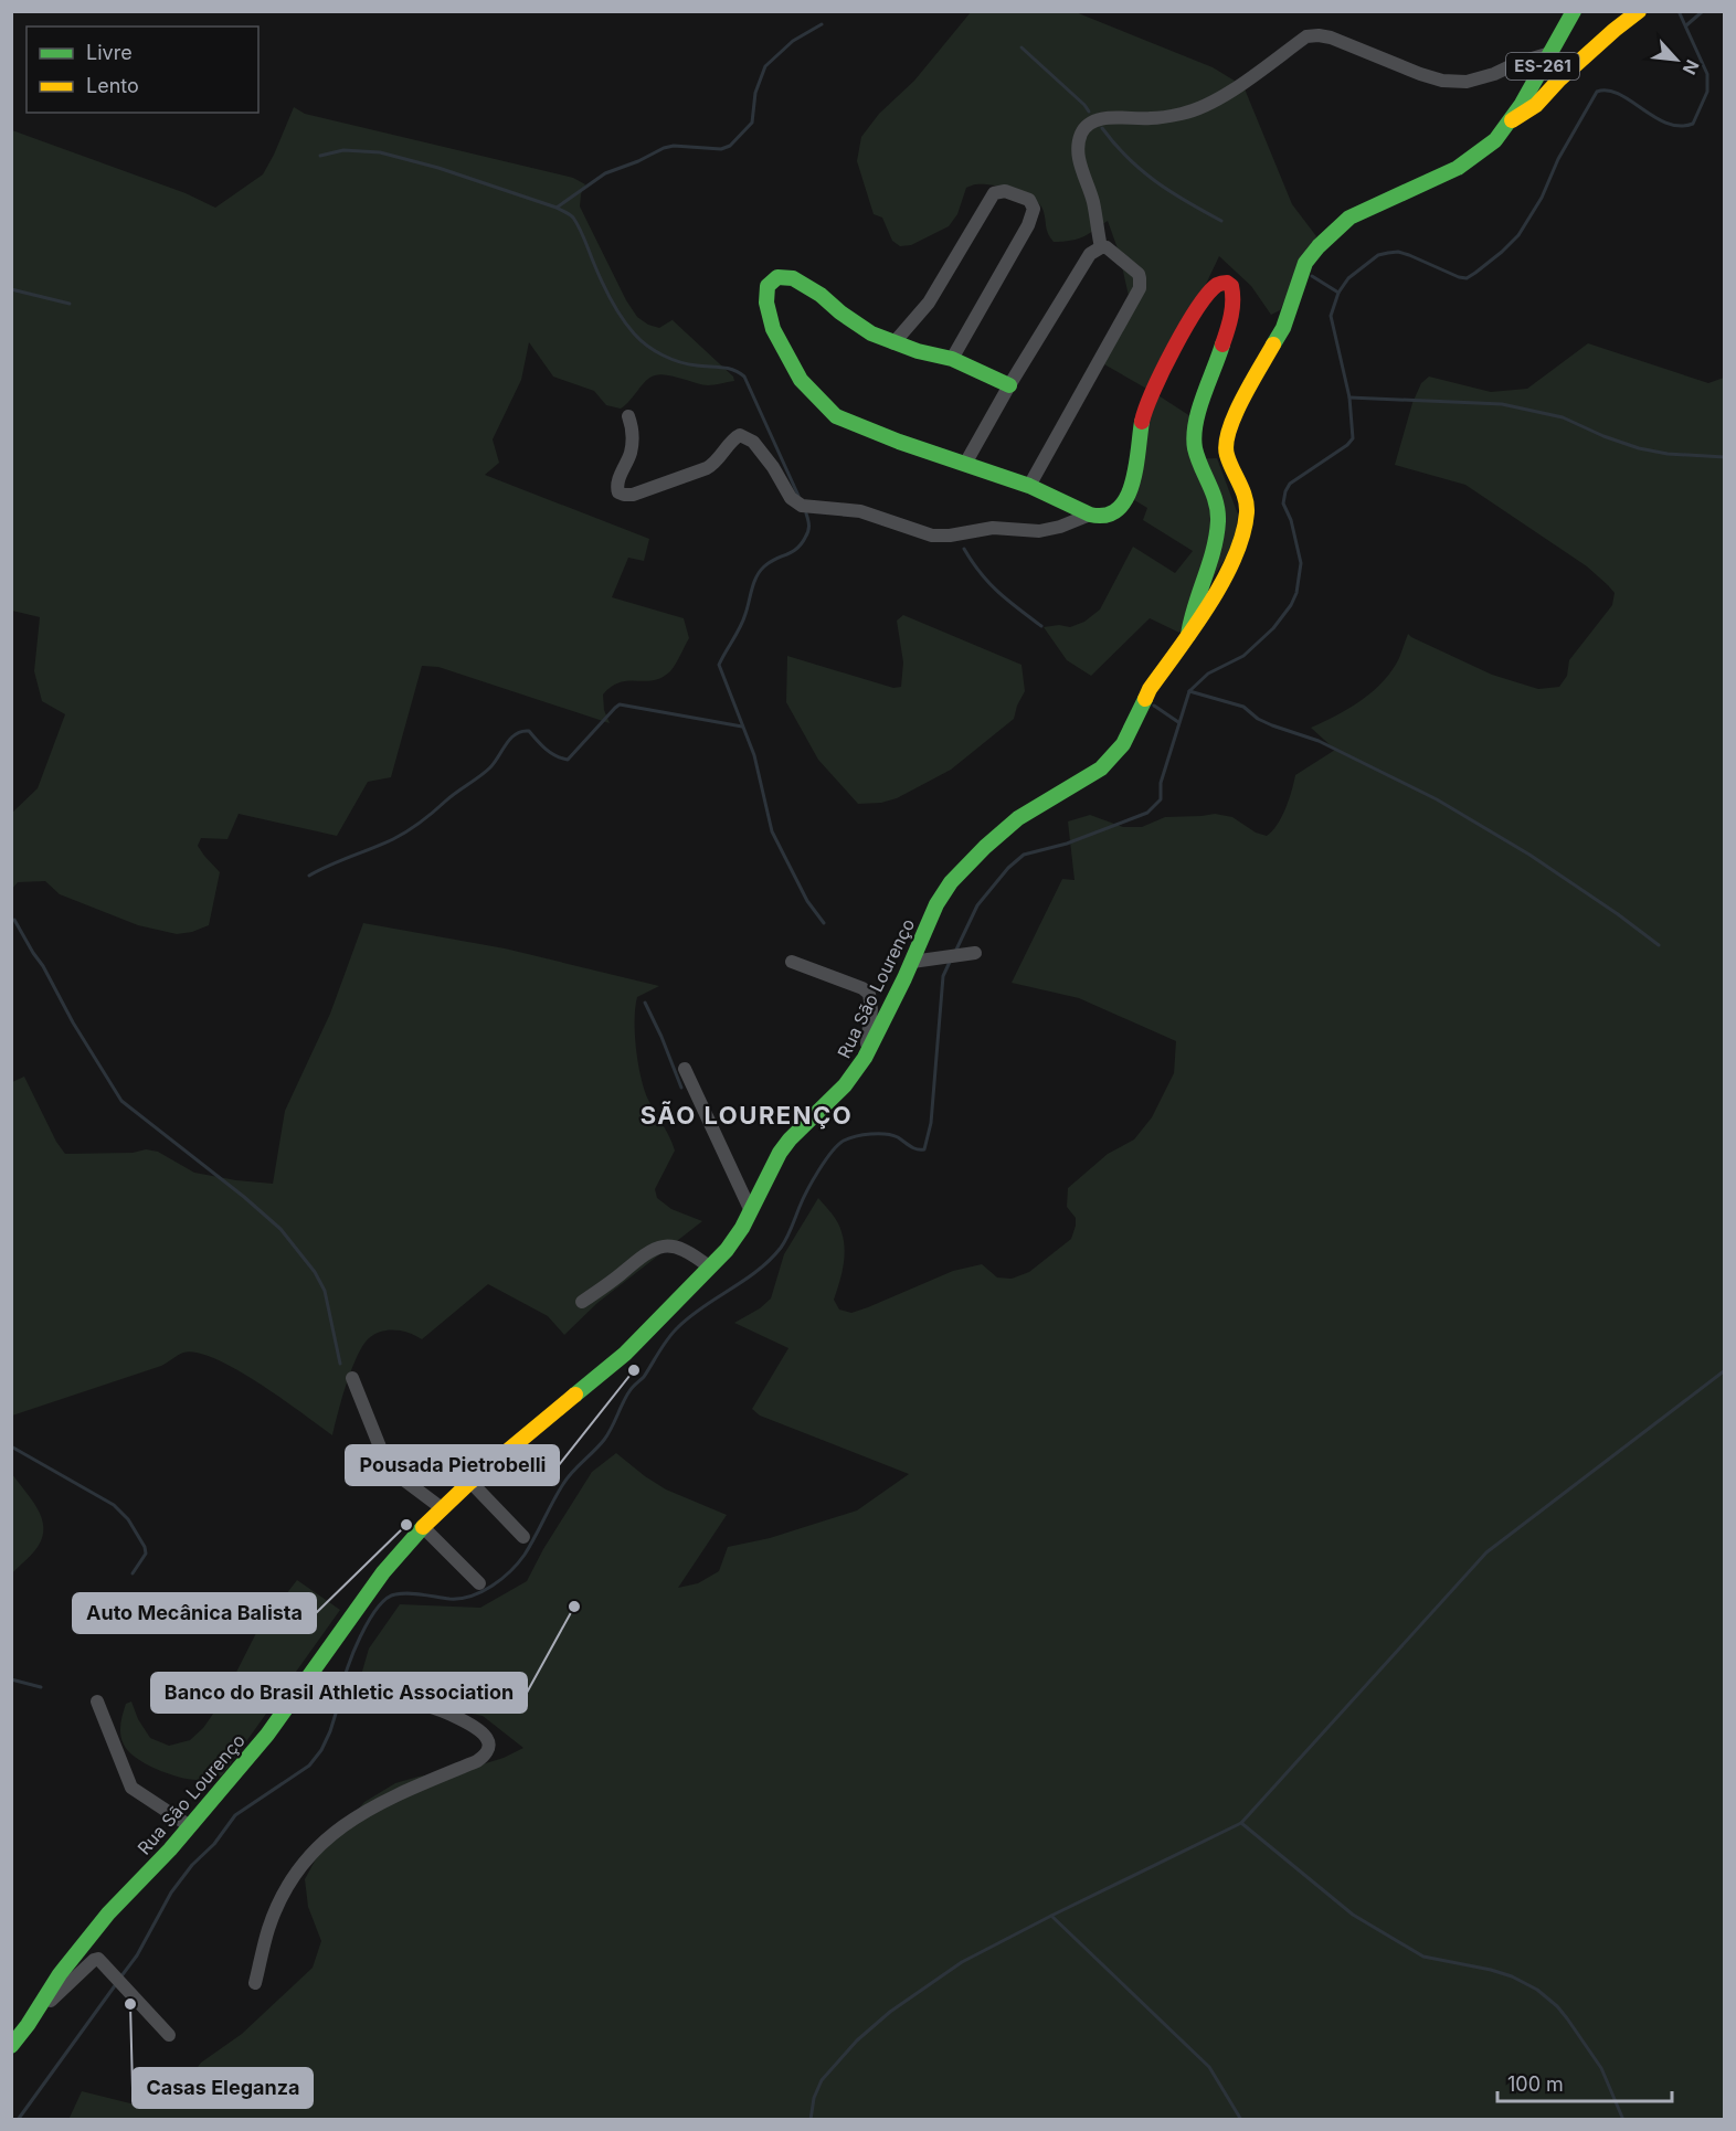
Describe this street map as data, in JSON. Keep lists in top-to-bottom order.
{
  "streets": {
    "main road": ["ES-261", "Rua São Lourenço"]
  },
  "crossings": [
    ["ES-261", "Rua São Lourenço"]
  ],
  "districts": ["SÃO LOURENÇO"],
  "places": [
    "Pousada Pietrobelli",
    "Auto Mecânica Balista",
    "Banco do Brasil Athletic Association",
    "Casas Eleganza"
  ],
  "legend": ["Livre", "Lento"],
  "scale_bar": "100 m",
  "north": "bottom right"
}
